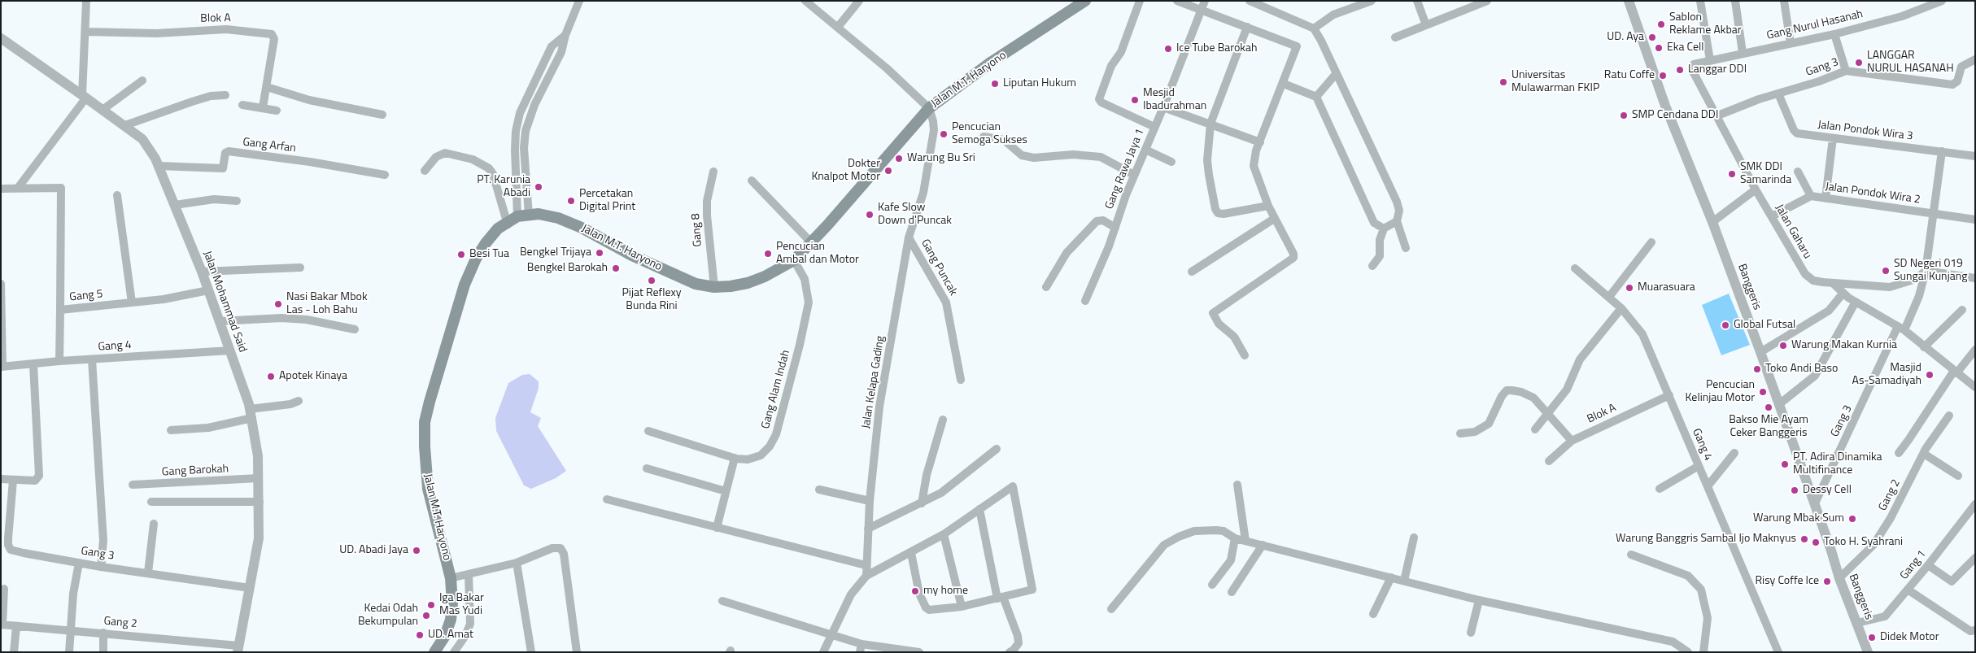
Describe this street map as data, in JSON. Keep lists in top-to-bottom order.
{
  "streets": {
    "main road": ["Jalan M.T. Haryono"],
    "street": [
      "Blok A",
      "Gang Nurul Hasanah",
      "Gang 3",
      "Jalan Pondok Wira 3",
      "Gang Arfan",
      "Gang Rawa Jaya 1",
      "Jalan Pondok Wira 2",
      "Gang 8",
      "Jalan Gaharu",
      "Gang Puncak",
      "Banggeris",
      "Gang 5",
      "Jalan Mohammad Said",
      "Gang 4",
      "Jalan Kelapa Gading",
      "Gang Alam Indah",
      "Gang Barokah",
      "Gang 2",
      "Gang 1"
    ]
  },
  "crossings": [
    ["Blok A", "Gang 4"],
    ["Gang Nurul Hasanah", "Jalan Gaharu"],
    ["Gang 3", "Jalan Pondok Wira 3"],
    ["Gang 3", "Jalan Pondok Wira 2"],
    ["Gang 3", "Jalan Gaharu"],
    ["Gang 3", "Banggeris"],
    ["Gang 3", "Jalan Mohammad Said"],
    ["Jalan M.T. Haryono", "Gang 8"],
    ["Jalan M.T. Haryono", "Jalan Kelapa Gading"],
    ["Jalan M.T. Haryono", "Gang Alam Indah"],
    ["Gang Arfan", "Jalan Mohammad Said"],
    ["Jalan Pondok Wira 2", "Jalan Gaharu"],
    ["Gang Puncak", "Jalan Kelapa Gading"],
    ["Banggeris", "Gang 2"],
    ["Banggeris", "Gang 1"],
    ["Gang 5", "Jalan Mohammad Said"],
    ["Jalan Mohammad Said", "Gang 4"],
    ["Jalan Mohammad Said", "Gang Barokah"],
    ["Jalan Mohammad Said", "Gang 2"]
  ],
  "places": [
    "Sablon Reklame Akbar",
    "UD. Aya",
    "Eka Cell",
    "Ice Tube Barokah",
    "LANGGAR NURUL HASANAH",
    "Langgar DDI",
    "Ratu Coffe",
    "Universitas Mulawarman FKIP",
    "Liputan Hukum",
    "Mesjid Ibadurahman",
    "SMP Cendana DDI",
    "Pencucian Semoga Sukses",
    "Warung Bu Sri",
    "Dokter Knalpot Motor",
    "SMK DDI Samarinda",
    "PT. Karunia Abadi",
    "Percetakan Digital Print",
    "Kafe Slow Down d'Puncak",
    "Bengkel Trijaya",
    "Pencucian Ambal dan Motor",
    "Besi Tua",
    "Bengkel Barokah",
    "SD Negeri 019 Sungai Kunjang",
    "Pijat Reflexy Bunda Rini",
    "Muarasuara",
    "Nasi Bakar Mbok Las - Loh Bahu",
    "Global Futsal",
    "Warung Makan Kurnia",
    "Toko Andi Baso",
    "Masjid As-Samadiyah",
    "Apotek Kinaya",
    "Pencucian Kelinjau Motor",
    "Bakso Mie Ayam Ceker Banggeris",
    "PT. Adira Dinamika Multifinance",
    "Dessy Cell",
    "Warung Mbak Sum",
    "Warung Banggris Sambal Ijo Maknyus",
    "Toko H. Syahrani",
    "UD. Abadi Jaya",
    "Risy Coffe Ice",
    "my home",
    "Iga Bakar Mas Yudi",
    "Kedai Odah Bekumpulan",
    "UD. Amat",
    "Didek Motor"
  ]
}
